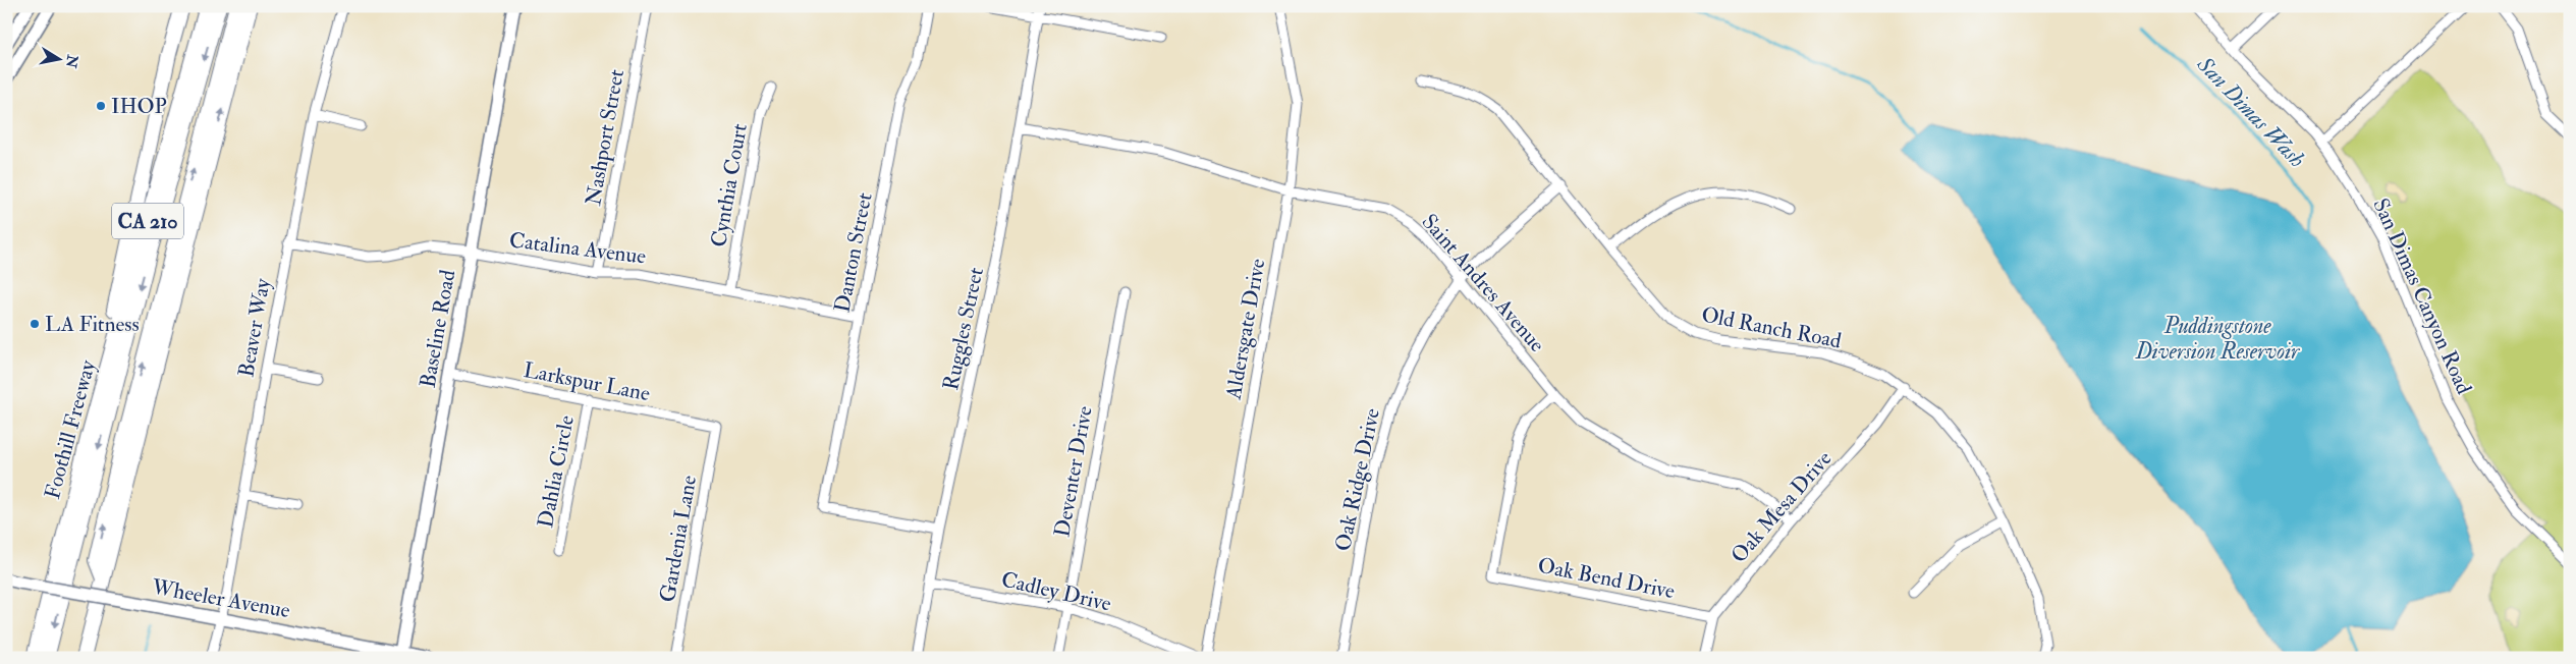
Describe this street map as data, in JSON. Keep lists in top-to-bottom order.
{
  "streets": {
    "highway": ["CA 210", "Foothill Freeway"],
    "main road": ["Baseline Road", "Wheeler Avenue"],
    "street": [
      "Nashport Street",
      "Cynthia Court",
      "Catalina Avenue",
      "Danton Street",
      "Saint Andres Avenue",
      "San Dimas Canyon Road",
      "Beaver Way",
      "Old Ranch Road",
      "Ruggles Street",
      "Aldersgate Drive",
      "Larkspur Lane",
      "Dahlia Circle",
      "Deventer Drive",
      "Oak Ridge Drive",
      "Oak Mesa Drive",
      "Gardenia Lane",
      "Oak Bend Drive",
      "Cadley Drive"
    ]
  },
  "crossings": [
    ["Nashport Street", "Catalina Avenue"],
    ["Cynthia Court", "Catalina Avenue"],
    ["Catalina Avenue", "Danton Street"],
    ["Catalina Avenue", "Beaver Way"],
    ["Catalina Avenue", "Baseline Road"],
    ["Danton Street", "Ruggles Street"],
    ["Saint Andres Avenue", "Ruggles Street"],
    ["Saint Andres Avenue", "Aldersgate Drive"],
    ["Saint Andres Avenue", "Oak Ridge Drive"],
    ["Saint Andres Avenue", "Oak Mesa Drive"],
    ["Saint Andres Avenue", "Oak Bend Drive"],
    ["Beaver Way", "Wheeler Avenue"],
    ["Old Ranch Road", "Oak Ridge Drive"],
    ["Old Ranch Road", "Oak Mesa Drive"],
    ["Baseline Road", "Larkspur Lane"],
    ["Baseline Road", "Wheeler Avenue"],
    ["Ruggles Street", "Cadley Drive"],
    ["Larkspur Lane", "Dahlia Circle"],
    ["Larkspur Lane", "Gardenia Lane"],
    ["Deventer Drive", "Cadley Drive"],
    ["Oak Mesa Drive", "Oak Bend Drive"]
  ],
  "water": ["San Dimas Wash", "Puddingstone Diversion Reservoir"],
  "places": ["IHOP", "LA Fitness"],
  "north": "right"
}
